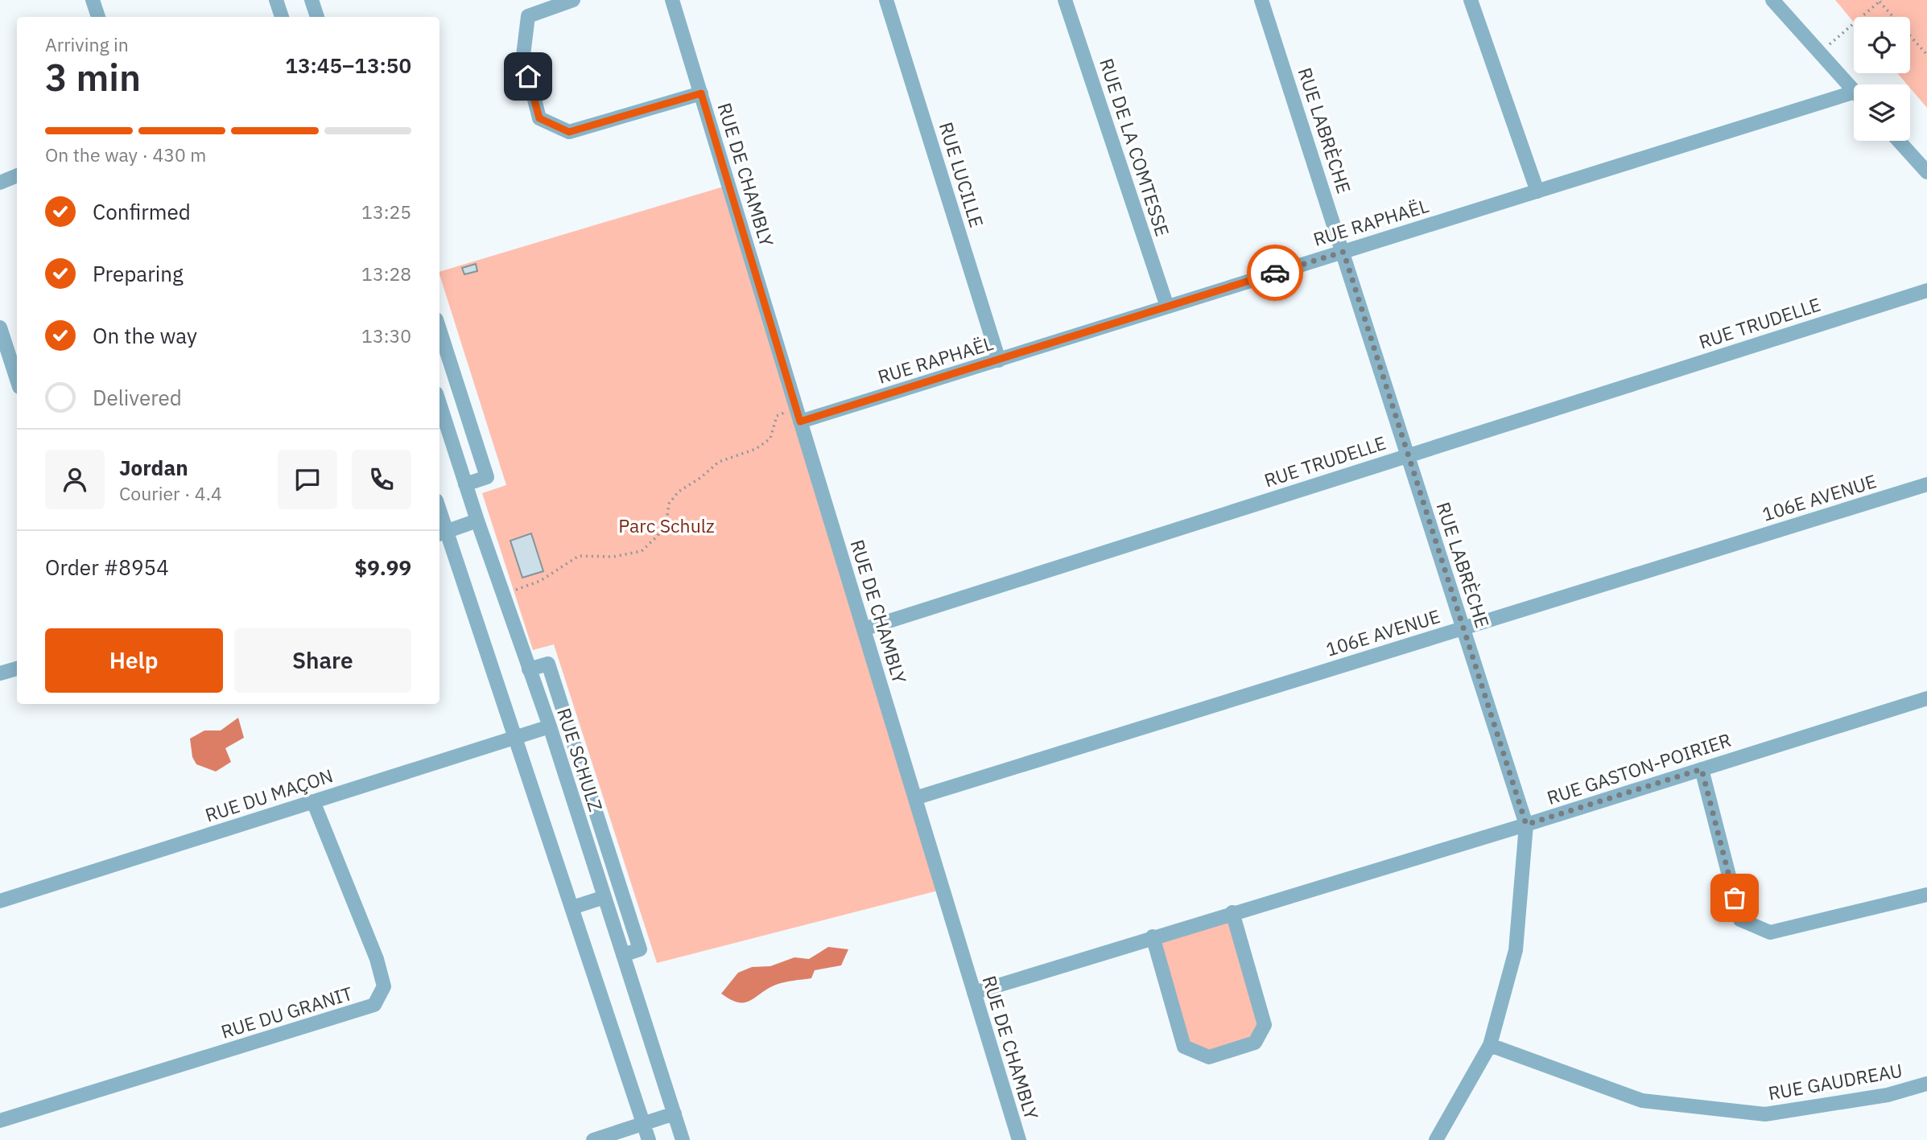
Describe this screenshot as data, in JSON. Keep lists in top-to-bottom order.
{
  "streets": {
    "street": [
      "RUE LABRÈCHE",
      "RUE DE LA COMTESSE",
      "RUE DE CHAMBLY",
      "RUE LUCILLE",
      "RUE RAPHAËL",
      "RUE TRUDELLE",
      "106E AVENUE",
      "RUE SCHULZ",
      "RUE GASTON-POIRIER",
      "RUE DU MAÇON",
      "RUE DU GRANIT",
      "RUE GAUDREAU"
    ]
  },
  "crossings": [
    ["RUE LABRÈCHE", "RUE RAPHAËL"],
    ["RUE LABRÈCHE", "RUE TRUDELLE"],
    ["RUE LABRÈCHE", "106E AVENUE"],
    ["RUE LABRÈCHE", "RUE GASTON-POIRIER"],
    ["RUE LABRÈCHE", "RUE GAUDREAU"],
    ["RUE DE LA COMTESSE", "RUE RAPHAËL"],
    ["RUE DE CHAMBLY", "RUE RAPHAËL"],
    ["RUE DE CHAMBLY", "RUE TRUDELLE"],
    ["RUE DE CHAMBLY", "106E AVENUE"],
    ["RUE DE CHAMBLY", "RUE GASTON-POIRIER"],
    ["RUE LUCILLE", "RUE RAPHAËL"],
    ["RUE SCHULZ", "RUE DU MAÇON"],
    ["RUE DU MAÇON", "RUE DU GRANIT"]
  ],
  "parks": ["Parc Schulz"],
  "page": {
    "heading": ["3 min", "Arriving in", "13:45–13:50"],
    "panel": [
      "Jordan",
      "Courier · 4.4",
      "Order #8954",
      "$9.99"
    ],
    "bar": "On the way · 430 m",
    "list": [
      ["Confirmed", "13:25"],
      ["Preparing", "13:28"],
      ["On the way", "13:30"],
      "Delivered"
    ],
    "buttons": ["Help", "Share"]
  }
}
